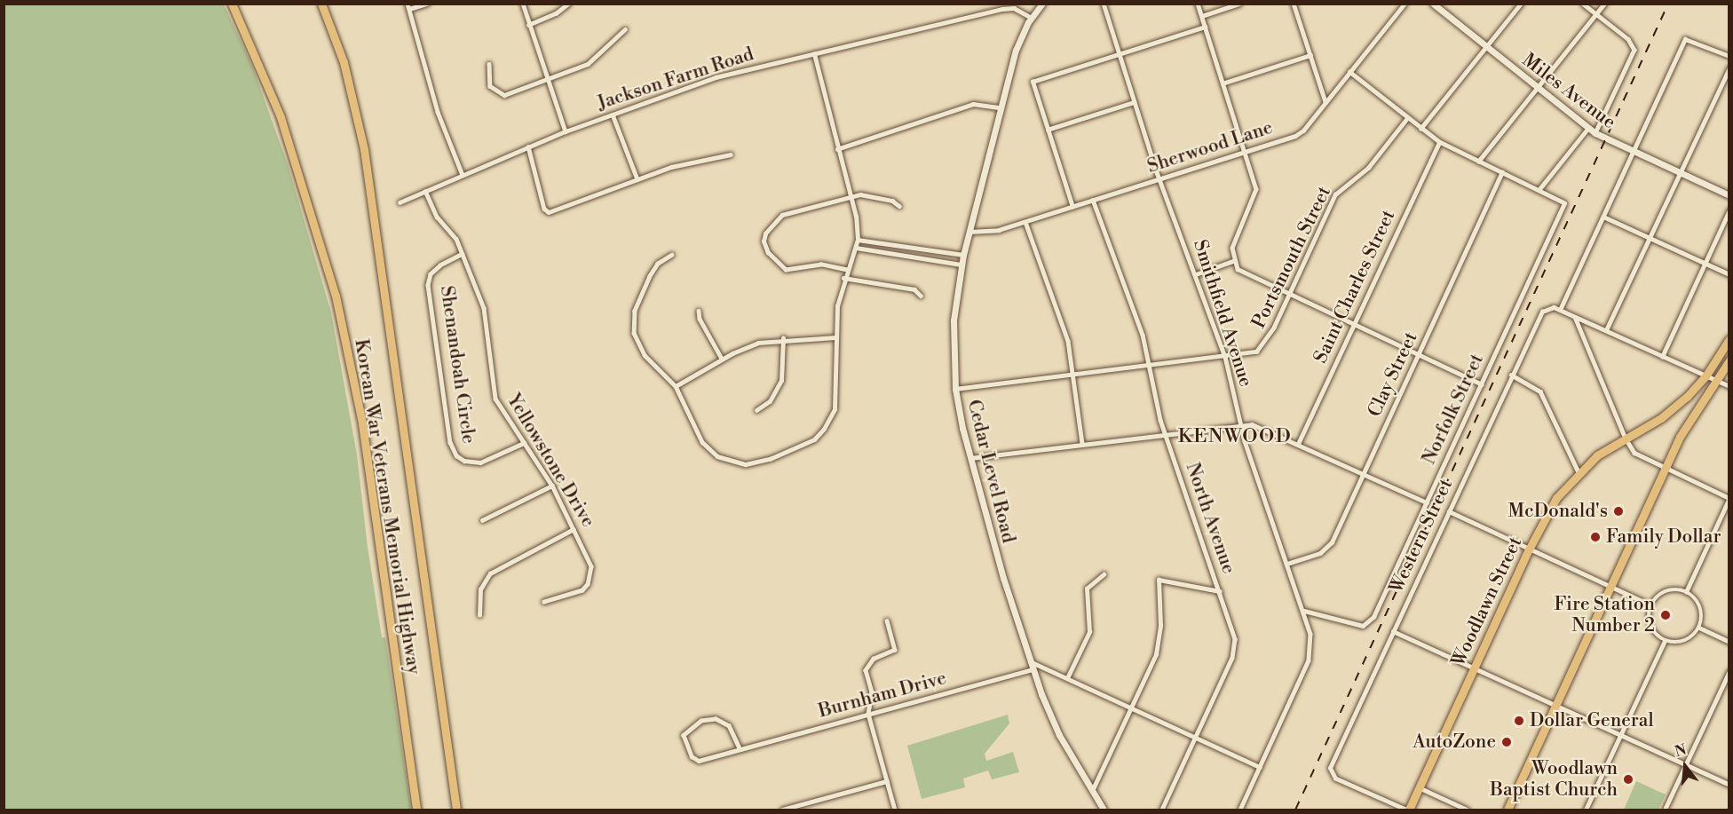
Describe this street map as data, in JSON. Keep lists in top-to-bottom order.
{
  "streets": {
    "highway": ["Korean War Veterans Memorial Highway", "Woodlawn Street"],
    "main road": ["Miles Avenue", "Cedar Level Road"],
    "street": [
      "Jackson Farm Road",
      "Sherwood Lane",
      "Portsmouth Street",
      "Saint Charles Street",
      "Smithfield Avenue",
      "Shenandoah Circle",
      "Clay Street",
      "Norfolk Street",
      "Yellowstone Drive",
      "North Avenue",
      "Western Street",
      "Burnham Drive"
    ]
  },
  "crossings": [
    ["Jackson Farm Road", "Yellowstone Drive"],
    ["Jackson Farm Road", "Cedar Level Road"],
    ["Sherwood Lane", "Smithfield Avenue"],
    ["Sherwood Lane", "Cedar Level Road"],
    ["Sherwood Lane", "North Avenue"],
    ["Portsmouth Street", "Smithfield Avenue"],
    ["Portsmouth Street", "Cedar Level Road"],
    ["Portsmouth Street", "North Avenue"],
    ["Smithfield Avenue", "Clay Street"],
    ["Smithfield Avenue", "Norfolk Street"],
    ["Shenandoah Circle", "Yellowstone Drive"],
    ["Cedar Level Road", "Burnham Drive"],
    ["Western Street", "Woodlawn Street"]
  ],
  "districts": ["KENWOOD"],
  "places": [
    "McDonald's",
    "Family Dollar",
    "Fire Station Number 2",
    "Dollar General",
    "AutoZone",
    "Woodlawn Baptist Church"
  ],
  "north": "top"
}
